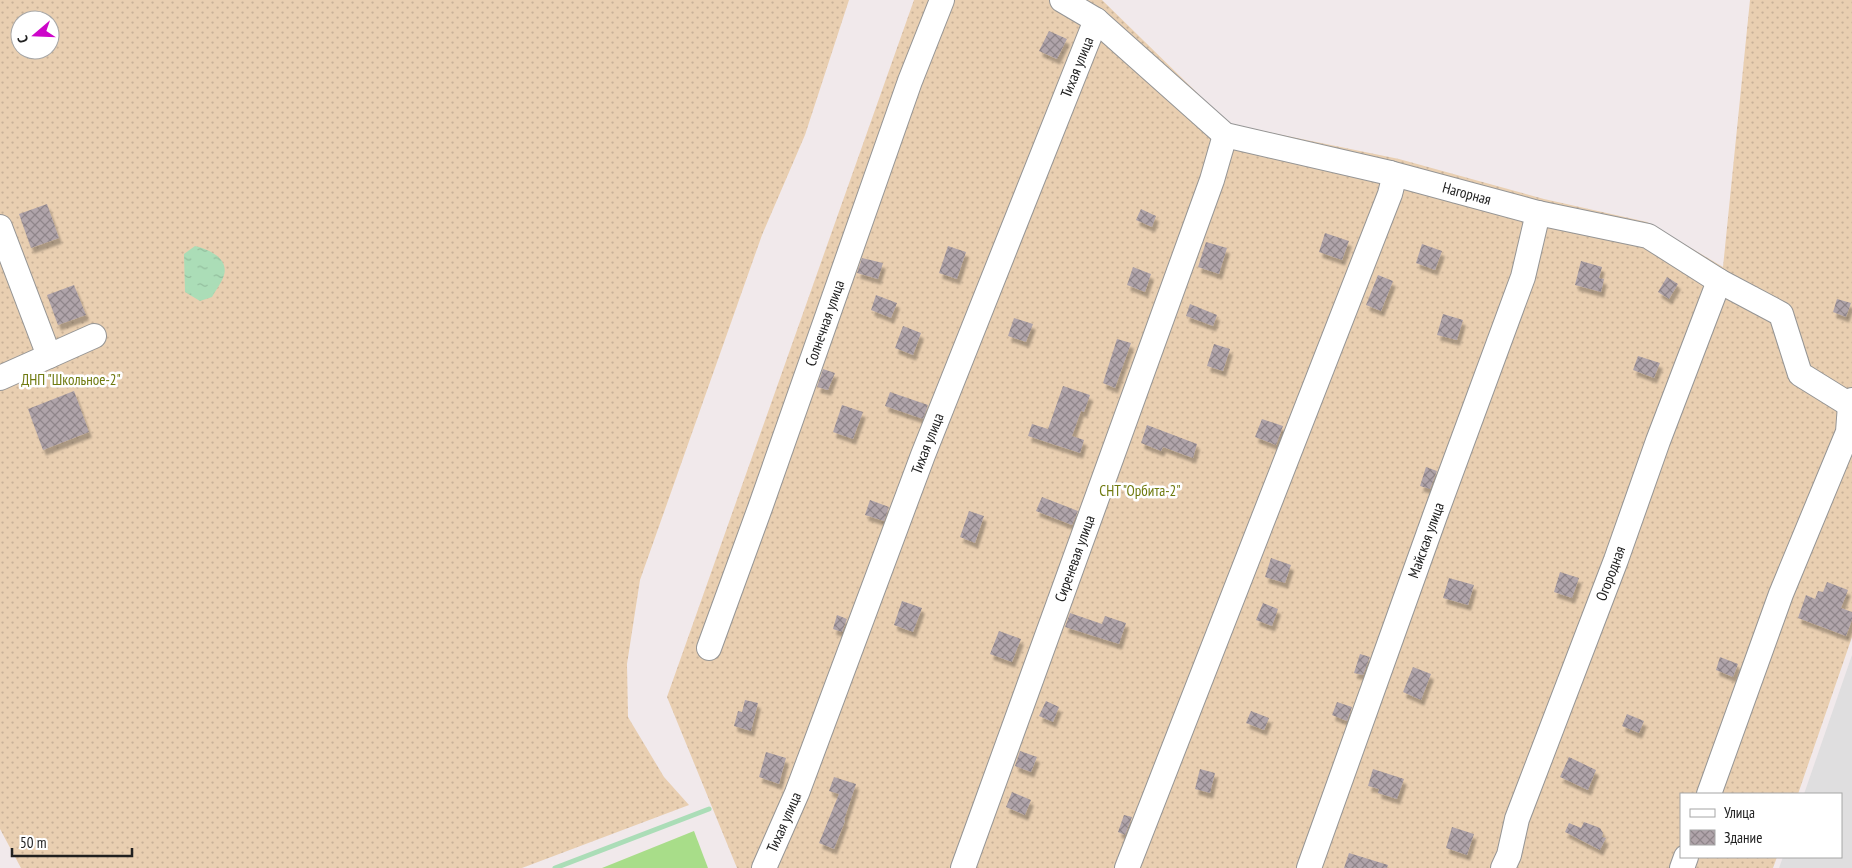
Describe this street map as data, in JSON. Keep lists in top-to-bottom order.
{
  "streets": {
    "street": [
      "Тихая улица",
      "Нагорная",
      "Солнечная улица",
      "Майская улица",
      "Сиреневая улица",
      "Огородная"
    ]
  },
  "crossings": [
    ["Тихая улица", "Нагорная"],
    ["Нагорная", "Майская улица"],
    ["Нагорная", "Сиреневая улица"],
    ["Нагорная", "Огородная"]
  ],
  "parks": ["ДНП \"Школьное-2\"", "СНТ \"Орбита-2\""],
  "legend": ["Улица", "Здание"],
  "scale_bar": "50 m",
  "north": "left"
}
